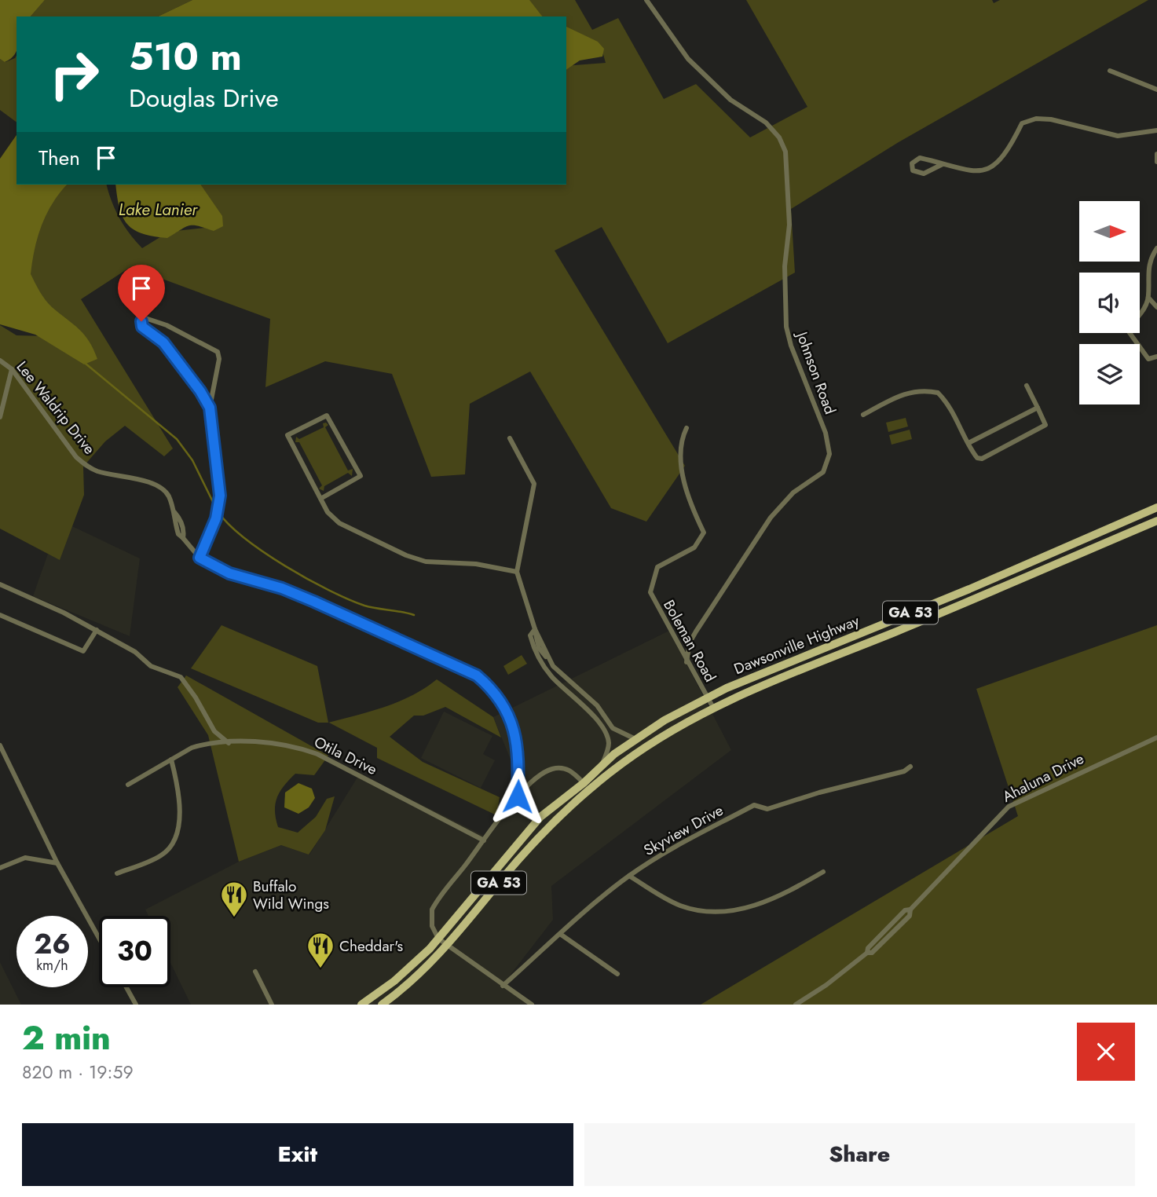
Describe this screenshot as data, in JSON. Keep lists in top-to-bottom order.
{
  "streets": {
    "main road": ["GA 53", "Dawsonville Highway"],
    "street": [
      "Johnson Road",
      "Lee Waldrip Drive",
      "Boleman Road",
      "Otila Drive",
      "Ahaluna Drive",
      "Skyview Drive"
    ]
  },
  "crossings": [
    ["Johnson Road", "Boleman Road"],
    ["GA 53", "Dawsonville Highway"],
    ["Boleman Road", "Dawsonville Highway"]
  ],
  "water": ["Lake Lanier"],
  "places": {
    "restaurant": ["Buffalo Wild Wings", "Cheddar's"]
  },
  "north": "right",
  "page": {
    "turn": ["510 m", "Douglas Drive"],
    "then": "Then",
    "speed": "26 km/h",
    "limit": "30",
    "heading": ["2 min", "820 m · 19:59"],
    "buttons": ["Exit", "Share"]
  }
}
